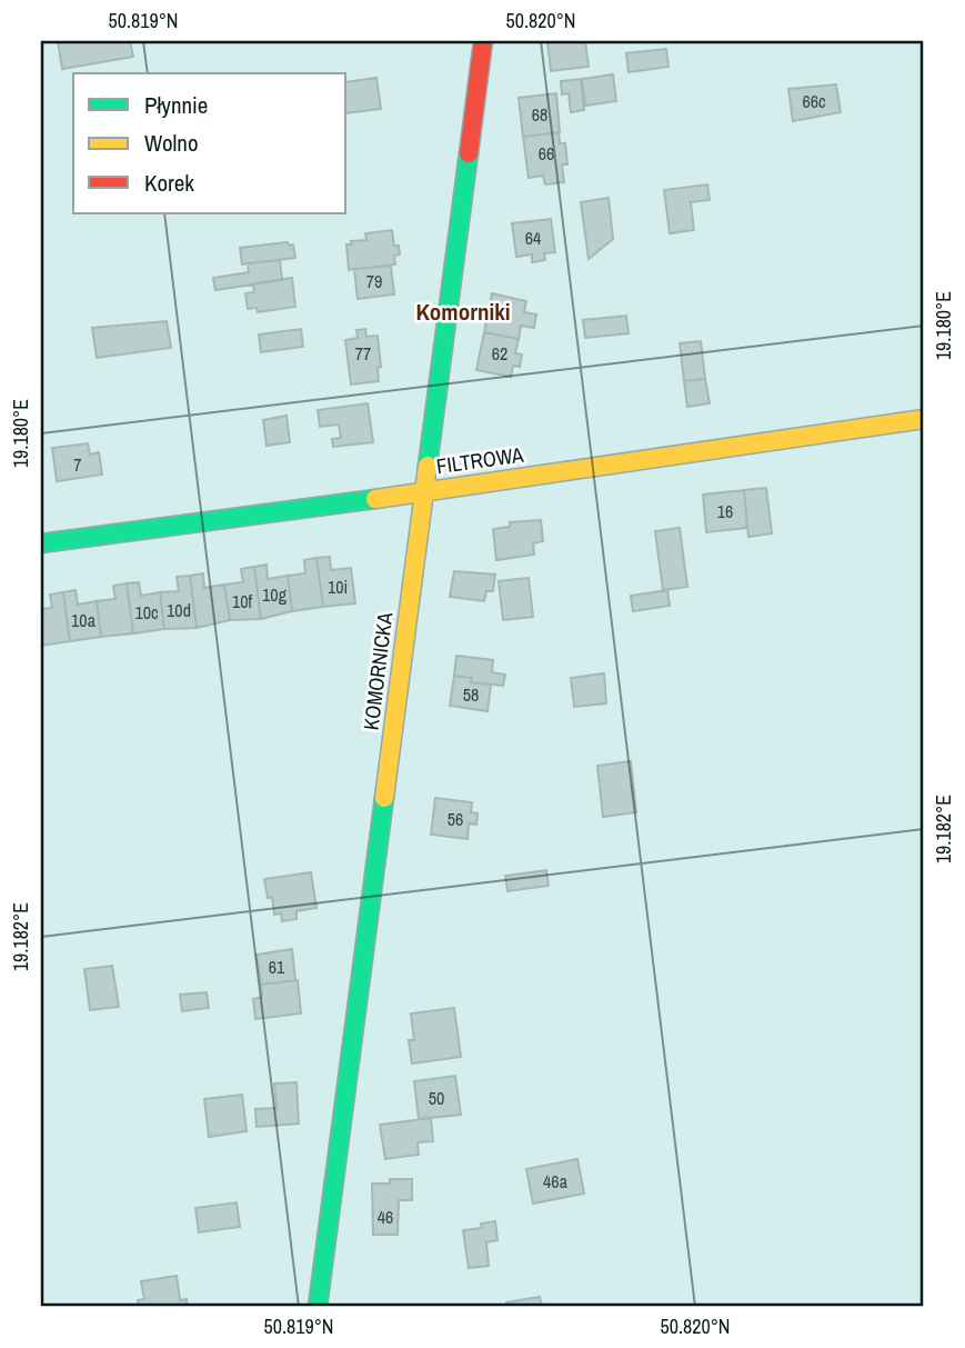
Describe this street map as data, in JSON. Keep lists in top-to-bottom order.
{
  "streets": {
    "street": ["FILTROWA", "KOMORNICKA"]
  },
  "crossings": [
    ["FILTROWA", "KOMORNICKA"]
  ],
  "districts": ["Komorniki"],
  "house_numbers": [
    "66c",
    "68",
    "66",
    "64",
    "79",
    "77",
    "62",
    "7",
    "16",
    "10i",
    "10g",
    "10f",
    "10d",
    "10c",
    "10a",
    "58",
    "56",
    "61",
    "50",
    "46a",
    "46"
  ],
  "legend": ["Płynnie", "Wolno", "Korek"],
  "coordinates": [
    "50.819°N",
    "50.820°N",
    "19.180°E",
    "19.182°E"
  ]
}
